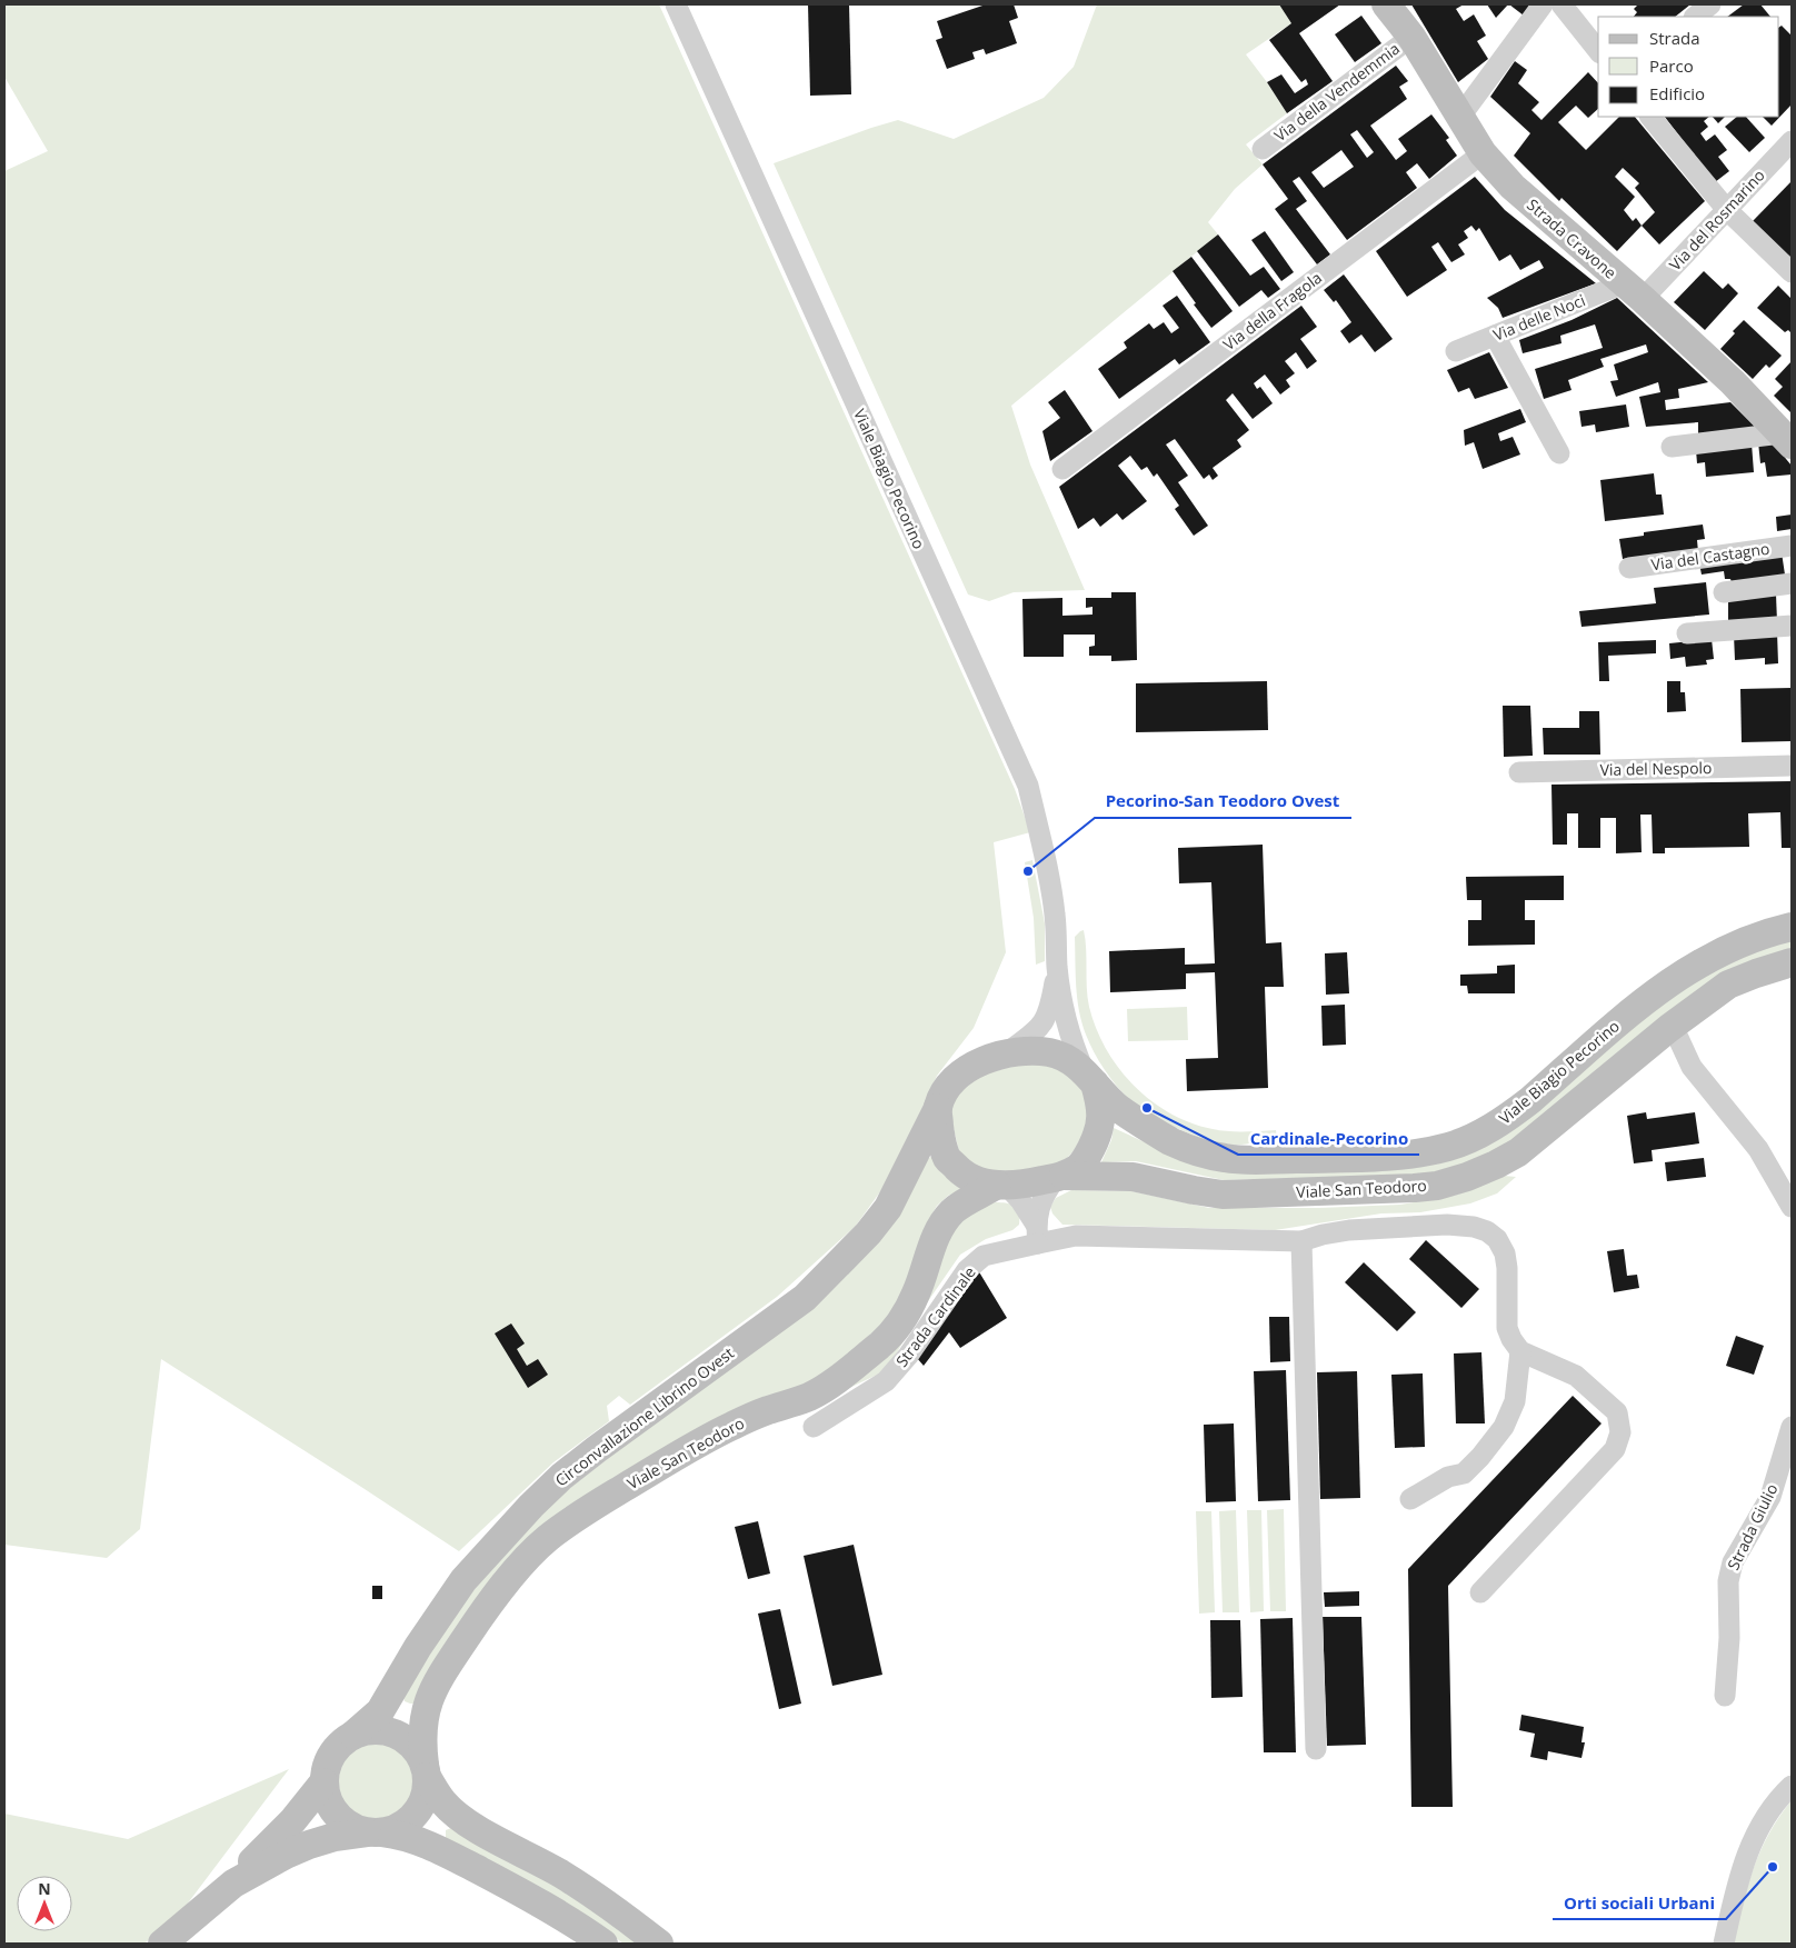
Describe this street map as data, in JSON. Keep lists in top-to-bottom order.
{
  "streets": {
    "main road": [
      "Strada Cravone",
      "Viale Biagio Pecorino",
      "Viale San Teodoro",
      "Circonvallazione Librino Ovest"
    ],
    "street": [
      "Via della Vendemmia",
      "Via del Rosmarino",
      "Via della Fragola",
      "Via delle Noci",
      "Via del Castagno",
      "Via del Nespolo",
      "Strada Cardinale",
      "Strada Giulio"
    ]
  },
  "crossings": [
    ["Via della Vendemmia", "Strada Cravone"],
    ["Via del Rosmarino", "Strada Cravone"],
    ["Via del Rosmarino", "Via delle Noci"],
    ["Strada Cravone", "Via della Fragola"],
    ["Strada Cravone", "Via delle Noci"],
    ["Viale Biagio Pecorino", "Viale San Teodoro"],
    ["Viale Biagio Pecorino", "Circonvallazione Librino Ovest"],
    ["Viale San Teodoro", "Circonvallazione Librino Ovest"]
  ],
  "places": ["Pecorino-San Teodoro Ovest", "Cardinale-Pecorino", "Orti sociali Urbani"],
  "legend": ["Strada", "Parco", "Edificio"],
  "north": "top"
}
